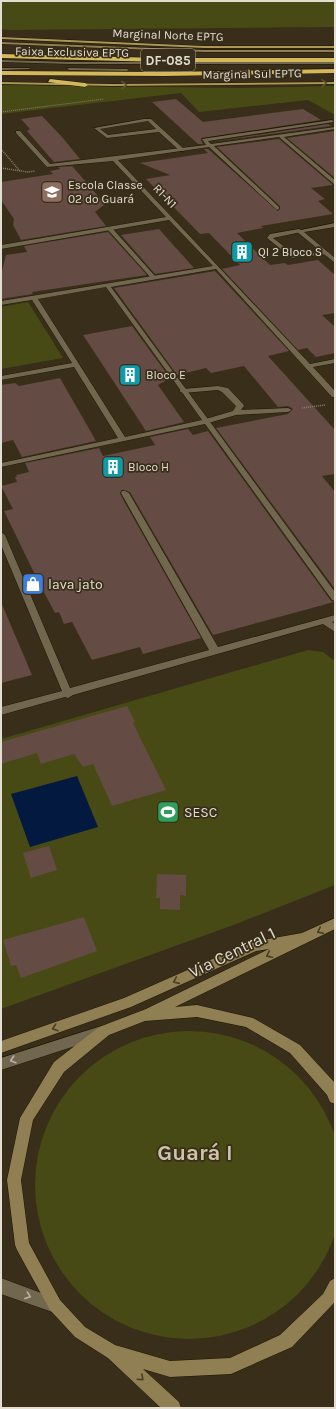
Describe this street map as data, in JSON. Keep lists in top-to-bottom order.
{
  "streets": {
    "highway": ["DF-085"],
    "main road": ["Marginal Norte EPTG", "Marginal Sul EPTG", "Via Central 1"],
    "street": ["Faixa Exclusiva EPTG", "R1-N1"]
  },
  "one_way": ["Marginal Sul EPTG"],
  "districts": ["Guará I"],
  "places": {
    "school or university": ["Escola Classe 02 do Guará"],
    "building": ["QI 2 Bloco S", "Bloco E", "Bloco H"],
    "shop": ["lava jato"],
    "sports": ["SESC"]
  }
}
